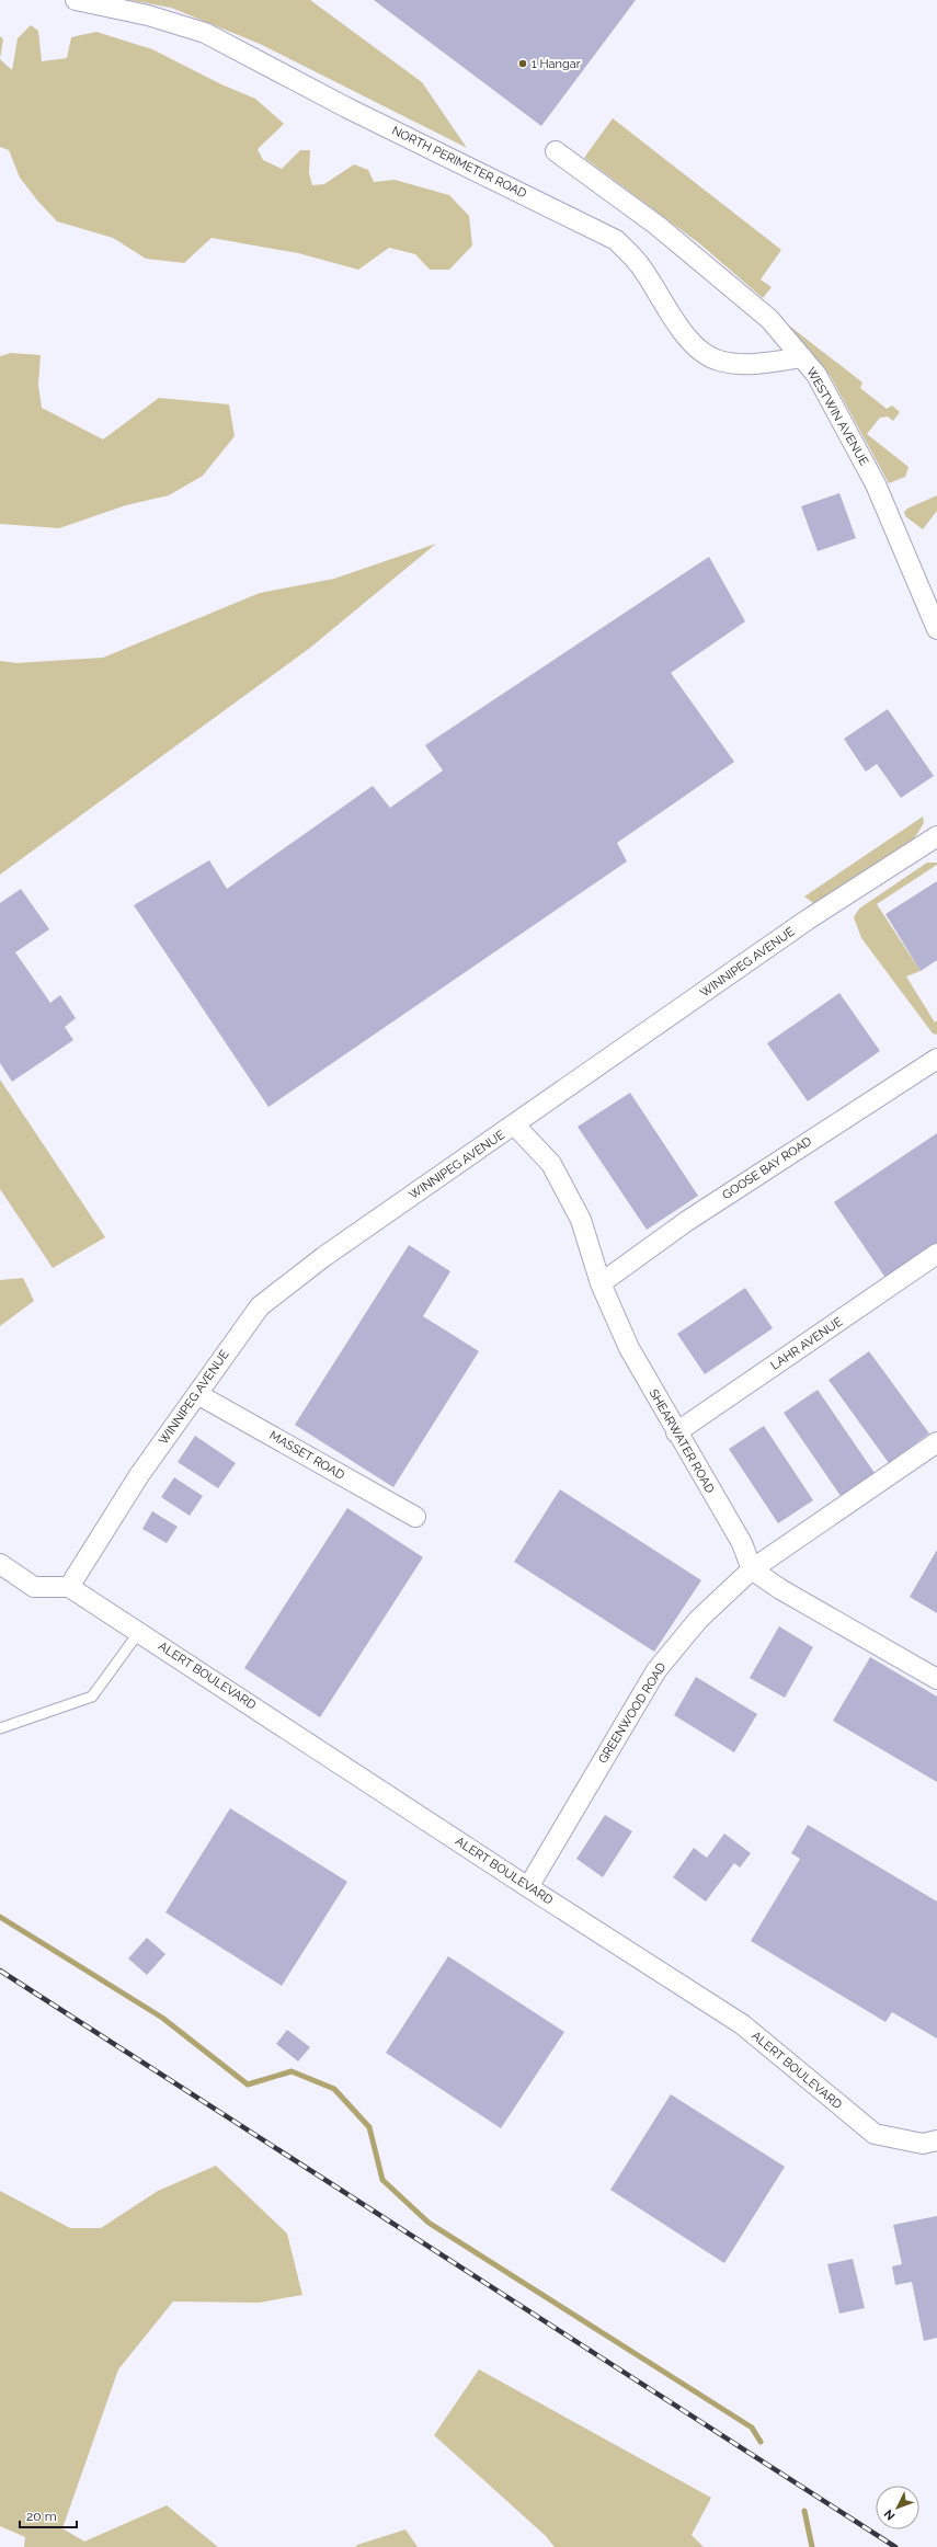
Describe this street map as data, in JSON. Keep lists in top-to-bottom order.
{
  "streets": {
    "street": [
      "NORTH PERIMETER ROAD",
      "WESTWIN AVENUE",
      "WINNIPEG AVENUE",
      "GOOSE BAY ROAD",
      "LAHR AVENUE",
      "SHEARWATER ROAD",
      "MASSET ROAD",
      "ALERT BOULEVARD",
      "GREENWOOD ROAD"
    ]
  },
  "crossings": [
    ["NORTH PERIMETER ROAD", "WESTWIN AVENUE"],
    ["WINNIPEG AVENUE", "SHEARWATER ROAD"],
    ["WINNIPEG AVENUE", "MASSET ROAD"],
    ["WINNIPEG AVENUE", "ALERT BOULEVARD"],
    ["GOOSE BAY ROAD", "SHEARWATER ROAD"],
    ["LAHR AVENUE", "SHEARWATER ROAD"],
    ["SHEARWATER ROAD", "GREENWOOD ROAD"],
    ["ALERT BOULEVARD", "GREENWOOD ROAD"]
  ],
  "places": ["1 Hangar"],
  "scale_bar": "20 m",
  "north": "bottom left"
}
